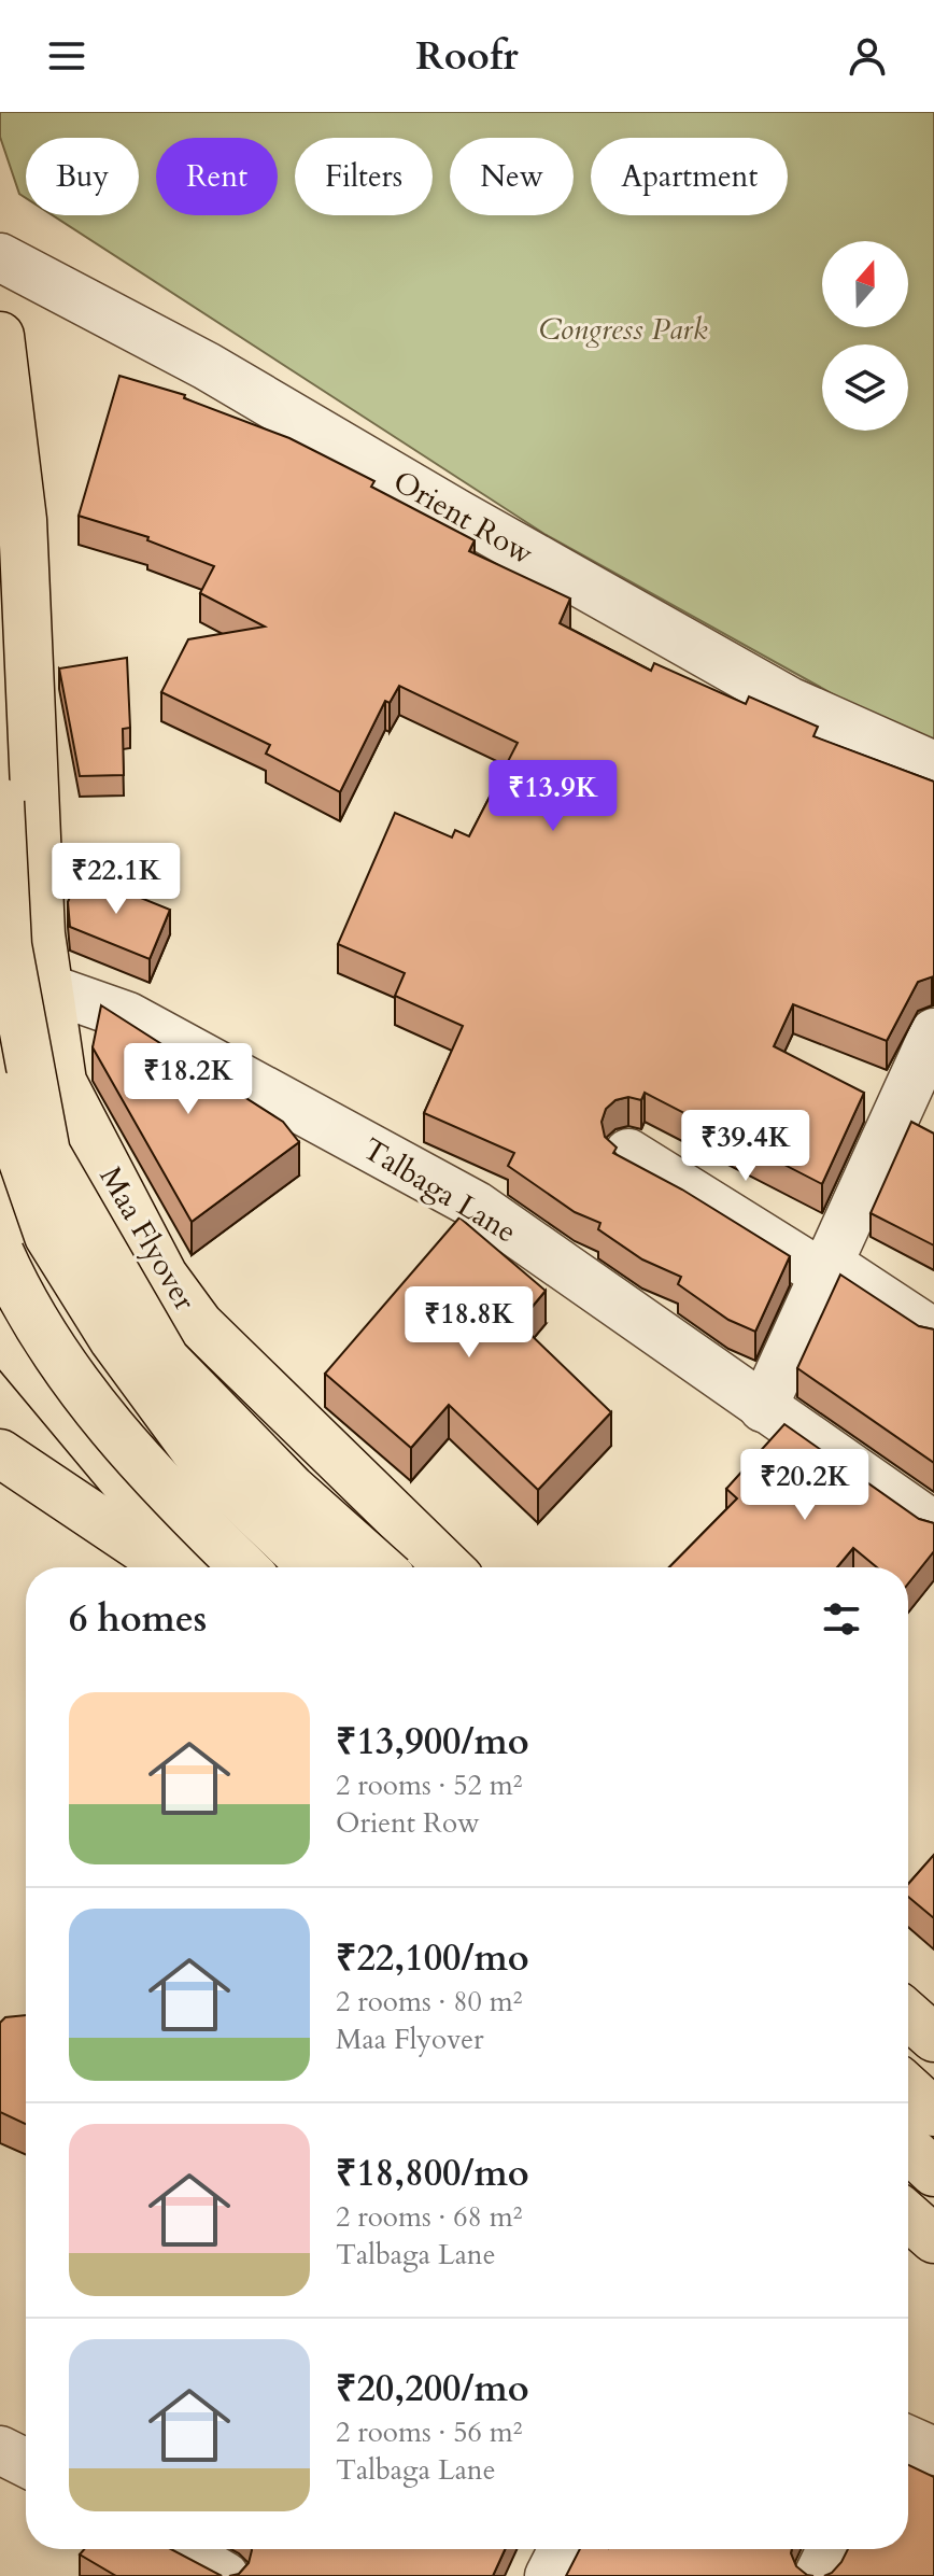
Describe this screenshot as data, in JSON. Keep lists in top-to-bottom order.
{
  "streets": {
    "main road": ["Maa Flyover"],
    "street": ["Orient Row", "Talbaga Lane"]
  },
  "crossings": [
    ["Talbaga Lane", "Maa Flyover"]
  ],
  "parks": ["Congress Park"],
  "north": "top",
  "page": {
    "header": "Roofr",
    "chip": [
      "Buy",
      "Rent",
      "Filters",
      "New",
      "Apartment"
    ],
    "price": [
      "₹13.9K",
      "₹22.1K",
      "₹18.2K",
      "₹39.4K",
      "₹18.8K",
      "₹20.2K"
    ],
    "heading": "6 homes",
    "list": [
      {
        "name": "₹13,900/mo",
        "note": "2 rooms · 52 m² · Orient Row"
      },
      {
        "name": "₹22,100/mo",
        "note": "2 rooms · 80 m² · Maa Flyover"
      },
      {
        "name": "₹18,800/mo",
        "note": "2 rooms · 68 m² · Talbaga Lane"
      },
      {
        "name": "₹20,200/mo",
        "note": "2 rooms · 56 m² · Talbaga Lane"
      }
    ]
  }
}
